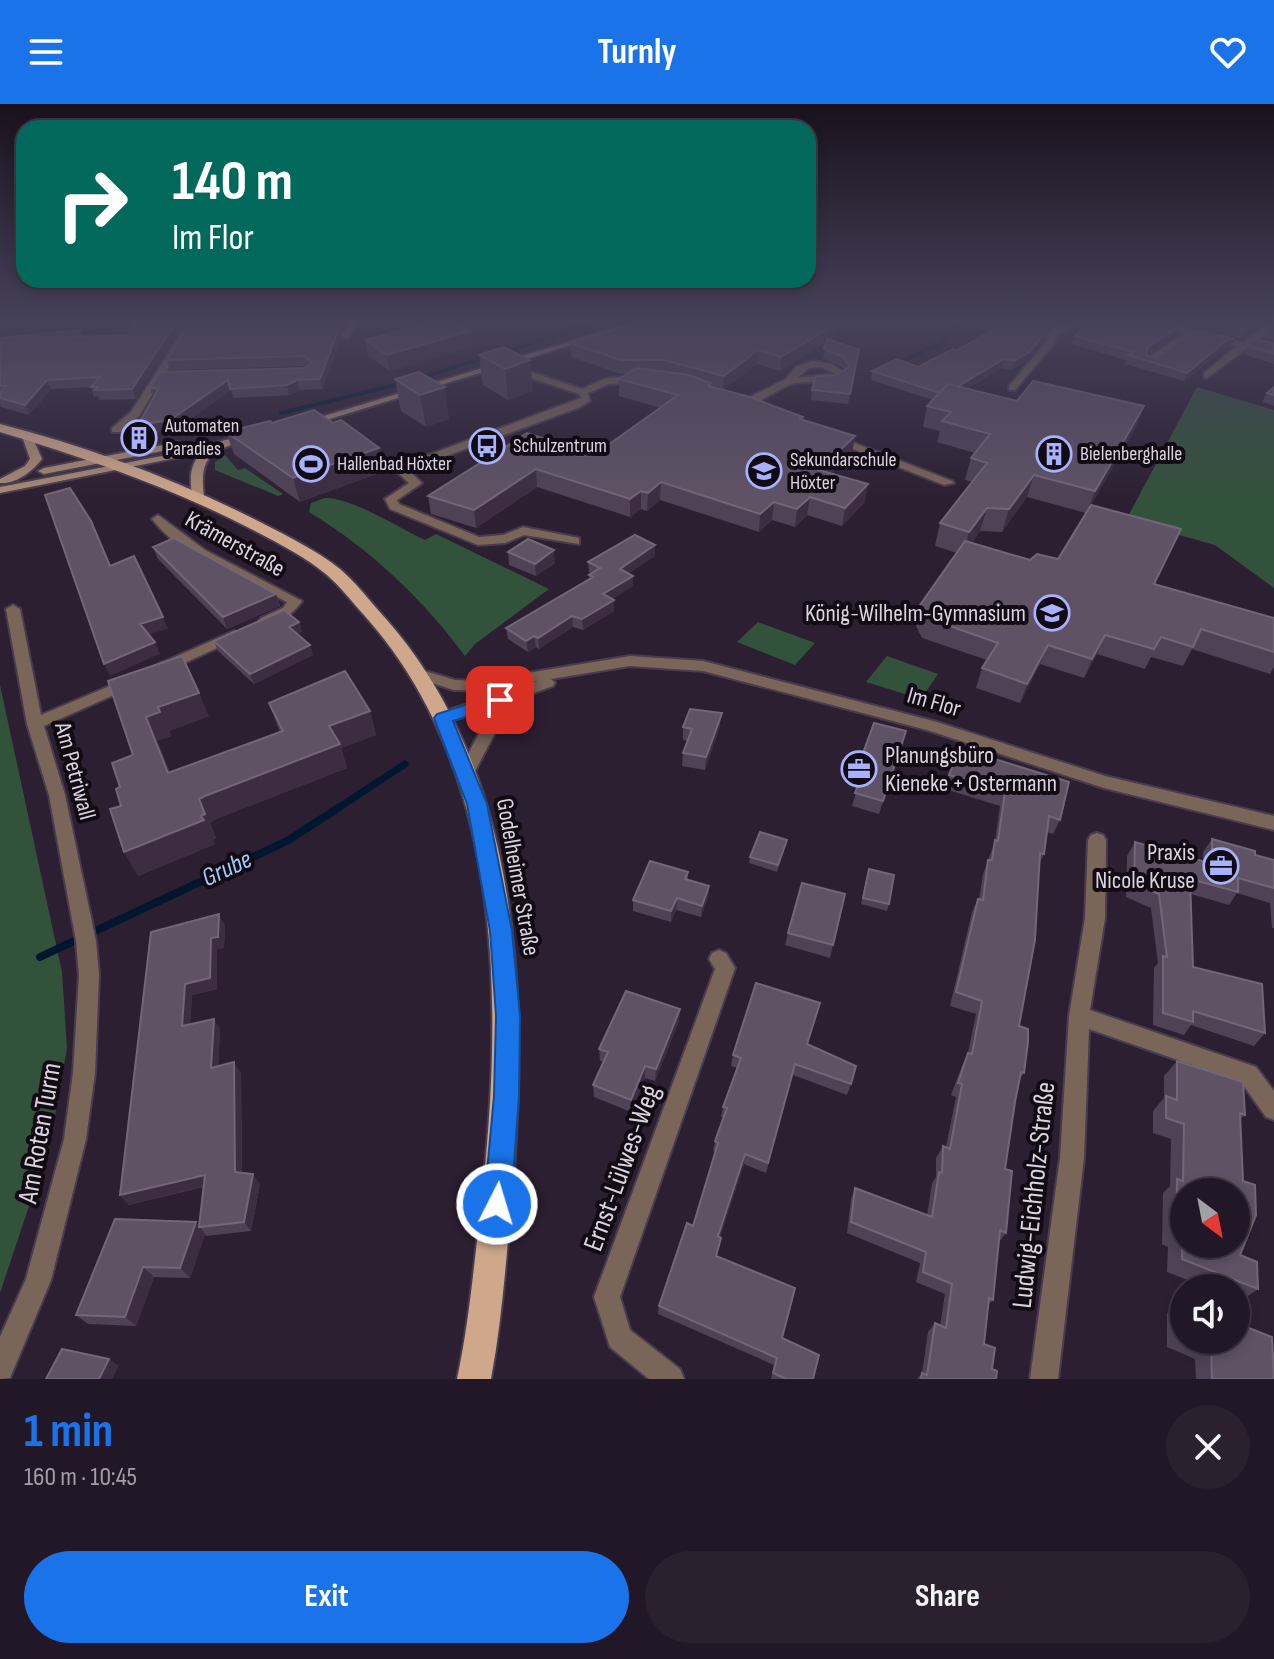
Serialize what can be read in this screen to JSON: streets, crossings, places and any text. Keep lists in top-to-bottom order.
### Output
{
  "streets": {
    "main road": ["Godelheimer Straße"],
    "street": [
      "Krämerstraße",
      "Im Flor",
      "Am Petriwall",
      "Am Roten Turm",
      "Ernst-Lülwes-Weg",
      "Ludwig-Eichholz-Straße"
    ]
  },
  "crossings": [
    ["Krämerstraße", "Am Petriwall"],
    ["Im Flor", "Godelheimer Straße"],
    ["Am Petriwall", "Am Roten Turm"]
  ],
  "water": ["Grube"],
  "places": {
    "building": ["Automaten Paradies", "Bielenberghalle"],
    "bus stop": ["Schulzentrum"],
    "sports": ["Hallenbad Höxter"],
    "school or university": ["Sekundarschule Höxter", "König-Wilhelm-Gymnasium"],
    "office": ["Planungsbüro Kieneke + Ostermann", "Praxis Nicole Kruse"]
  },
  "north": "bottom right",
  "page": {
    "header": "Turnly",
    "turn": ["140 m", "Im Flor"],
    "heading": ["1 min", "160 m · 10:45"],
    "buttons": ["Exit", "Share"]
  }
}
